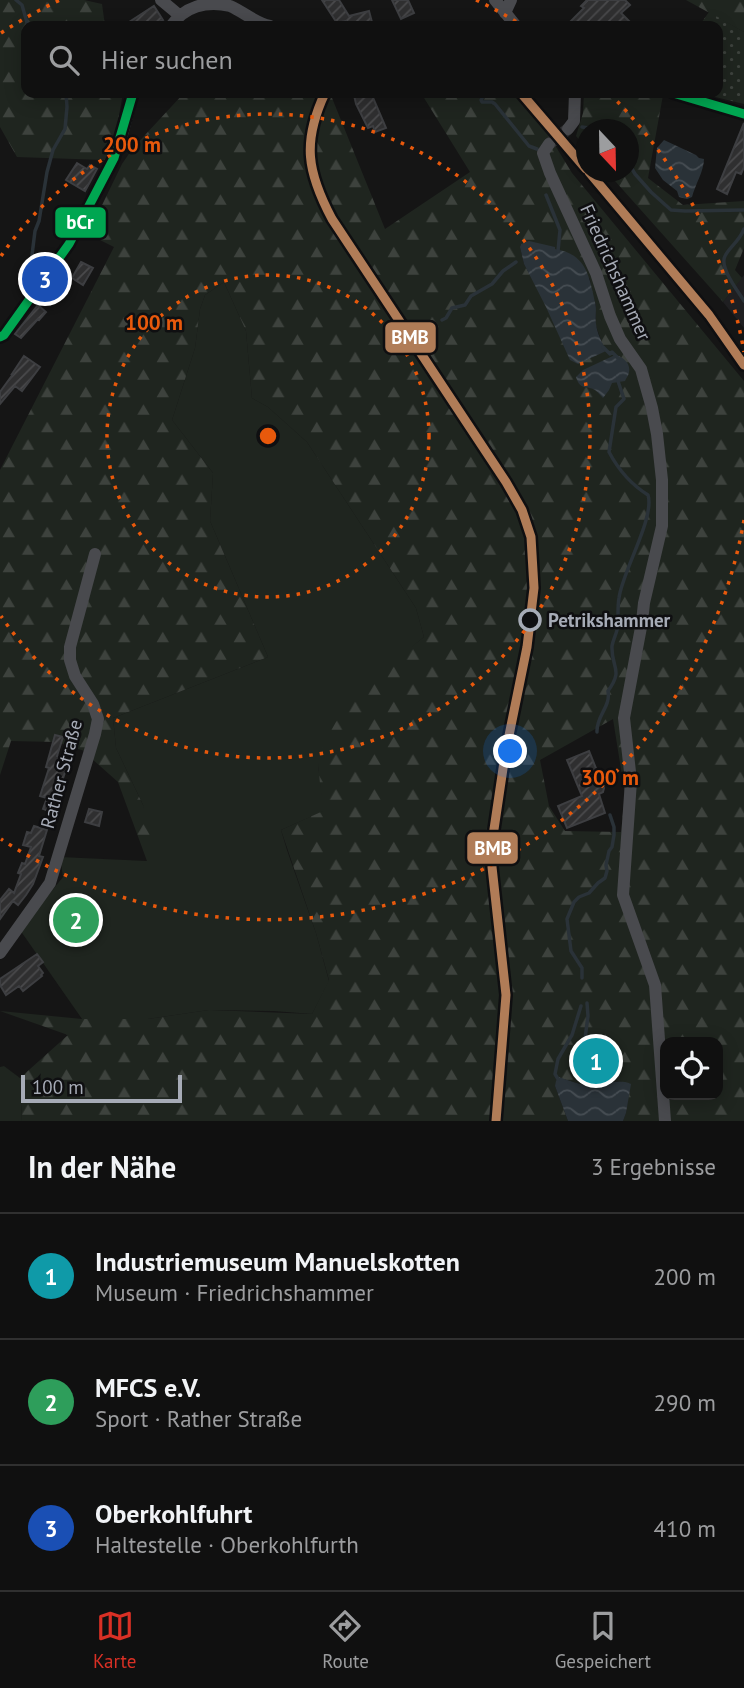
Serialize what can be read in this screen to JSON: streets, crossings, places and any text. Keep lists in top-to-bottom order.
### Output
{
  "streets": {
    "street": ["Friedrichshammer", "Rather Straße"]
  },
  "places": ["Petrikshammer"],
  "lines": ["transit line BMB", "transit line bCr"],
  "scale_bar": "100 m",
  "north": "bottom",
  "page": {
    "search": "Hier suchen",
    "pins": ["3", "2", "1"],
    "scale": "100 m",
    "heading": ["In der Nähe", "3 Ergebnisse"],
    "list": [
      {
        "mark": "1",
        "name": "Industriemuseum Manuelskotten",
        "note": "Museum · Friedrichshammer",
        "value": "200 m"
      },
      {
        "mark": "2",
        "name": "MFCS e.V.",
        "note": "Sport · Rather Straße",
        "value": "290 m"
      },
      {
        "mark": "3",
        "name": "Oberkohlfuhrt",
        "note": "Haltestelle · Oberkohlfurth",
        "value": "410 m"
      }
    ],
    "nav": ["Karte", "Route", "Gespeichert"]
  },
  "rings": ["200 m", "100 m", "300 m"]
}
